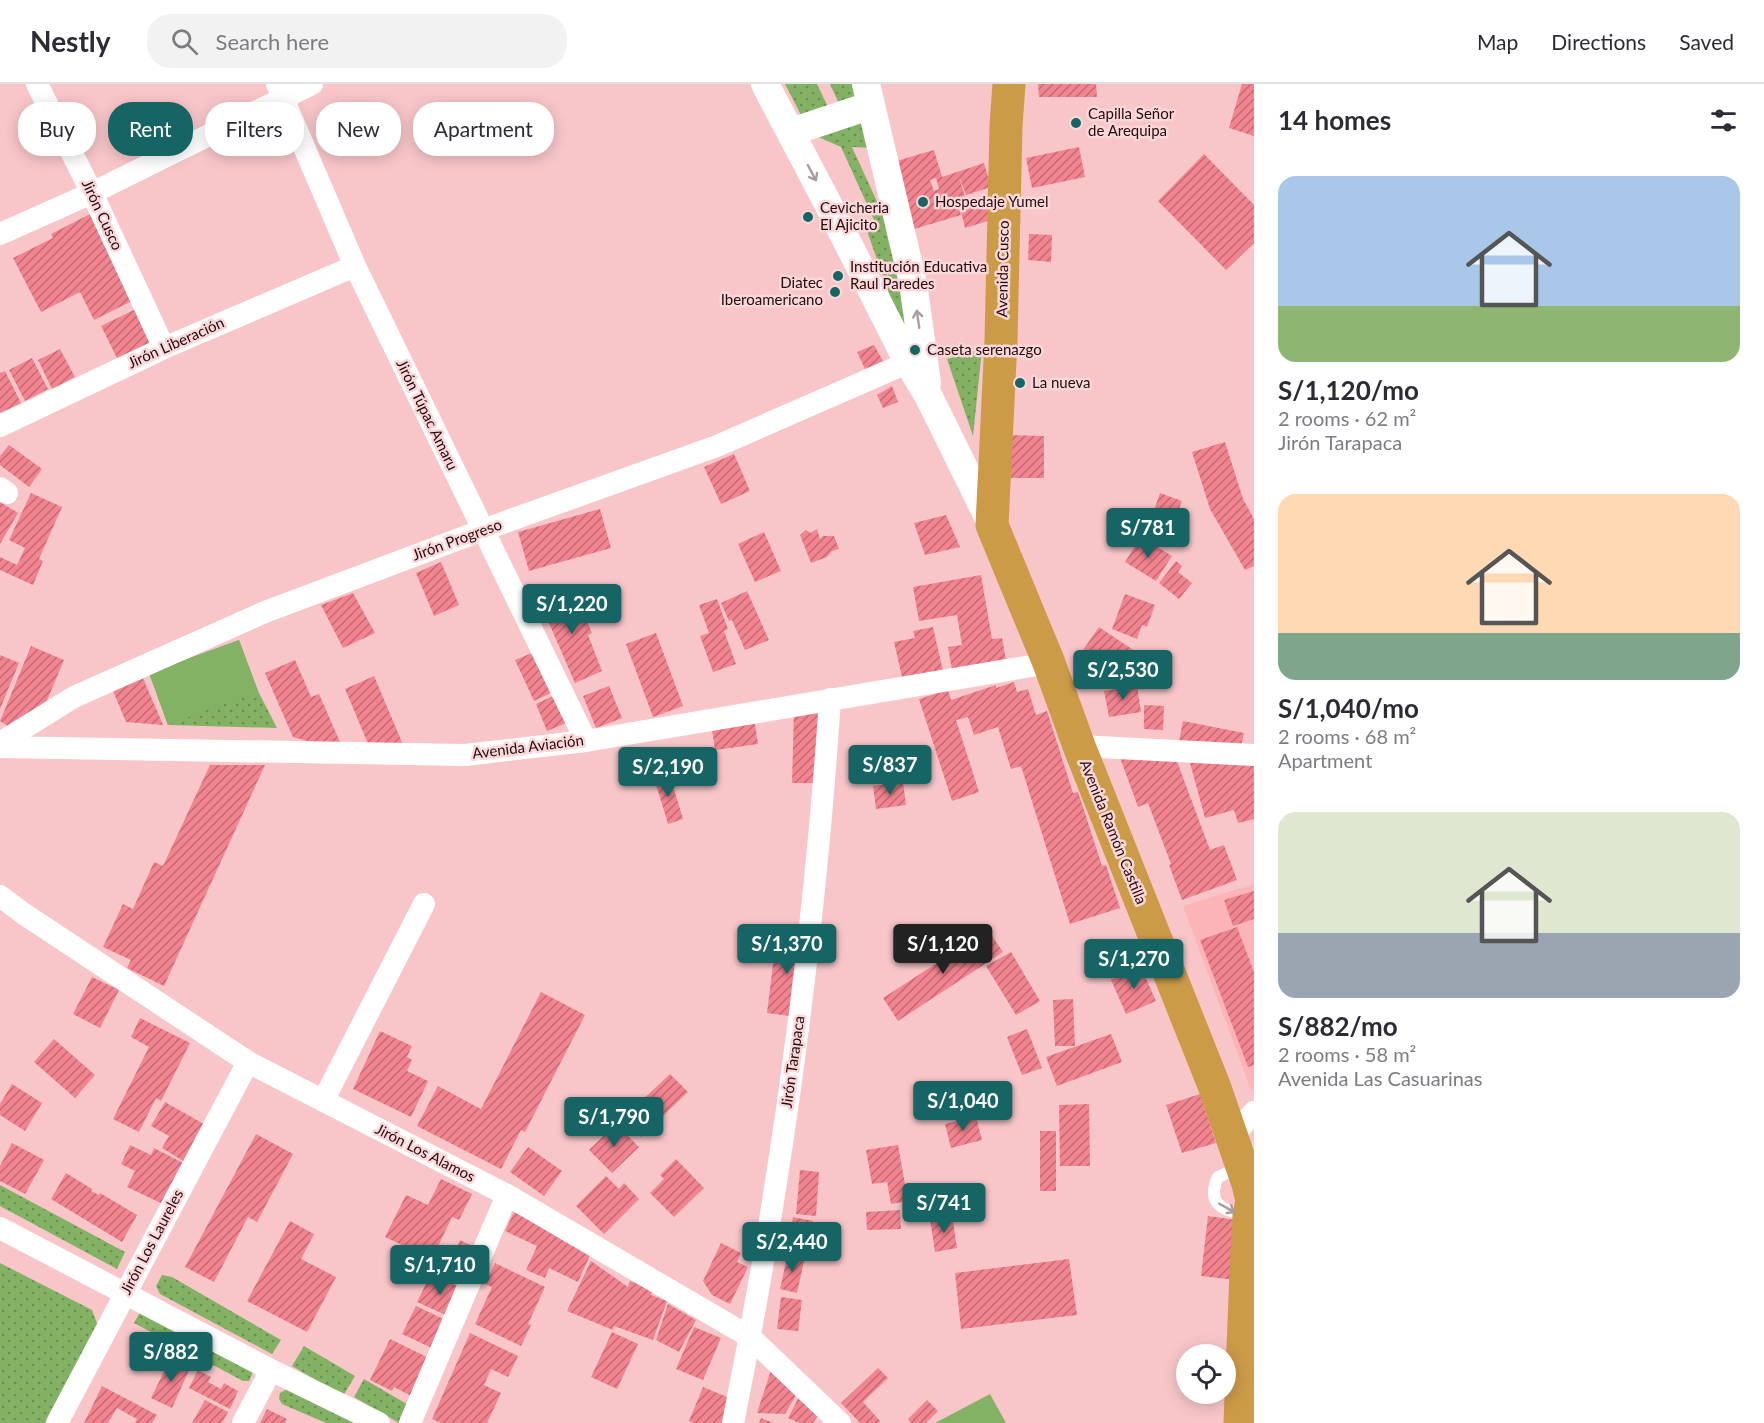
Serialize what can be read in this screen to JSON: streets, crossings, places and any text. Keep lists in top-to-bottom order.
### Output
{
  "streets": {
    "highway": ["Avenida Cusco", "Avenida Ramón Castilla"],
    "street": [
      "Jirón Cusco",
      "Jirón Liberación",
      "Jirón Túpac Amaru",
      "Jirón Progreso",
      "Avenida Aviación",
      "Jirón Tarapaca",
      "Jirón Los Alamos",
      "Jirón Los Laureles"
    ]
  },
  "crossings": [
    ["Jirón Cusco", "Jirón Liberación"],
    ["Avenida Cusco", "Avenida Ramón Castilla"],
    ["Jirón Liberación", "Jirón Túpac Amaru"],
    ["Jirón Túpac Amaru", "Jirón Progreso"],
    ["Jirón Túpac Amaru", "Avenida Aviación"],
    ["Jirón Progreso", "Avenida Aviación"],
    ["Jirón Progreso", "Avenida Ramón Castilla"],
    ["Avenida Aviación", "Avenida Ramón Castilla"],
    ["Avenida Aviación", "Jirón Tarapaca"],
    ["Jirón Tarapaca", "Jirón Los Alamos"],
    ["Jirón Los Alamos", "Jirón Los Laureles"]
  ],
  "places": [
    "Capilla Señor de Arequipa",
    "Hospedaje Yumel",
    "Cevicheria El Ajicito",
    "Institución Educativa Raul Paredes",
    "Diatec Iberoamericano",
    "Caseta serenazgo",
    "La nueva"
  ],
  "page": {
    "header": "Nestly",
    "search": "Search here",
    "nav": ["Map", "Directions", "Saved"],
    "heading": "14 homes",
    "chip": [
      "Buy",
      "Rent",
      "Filters",
      "New",
      "Apartment"
    ],
    "list": [
      {
        "name": "S/1,120/mo",
        "note": "2 rooms · 62 m² · Jirón Tarapaca"
      },
      {
        "name": "S/1,040/mo",
        "note": "2 rooms · 68 m² · Apartment"
      },
      {
        "name": "S/882/mo",
        "note": "2 rooms · 58 m² · Avenida Las Casuarinas"
      }
    ],
    "price": [
      "S/781",
      "S/1,220",
      "S/2,530",
      "S/837",
      "S/2,190",
      "S/1,370",
      "S/1,120",
      "S/1,270",
      "S/1,040",
      "S/1,790",
      "S/741",
      "S/2,440",
      "S/1,710",
      "S/882"
    ]
  }
}
